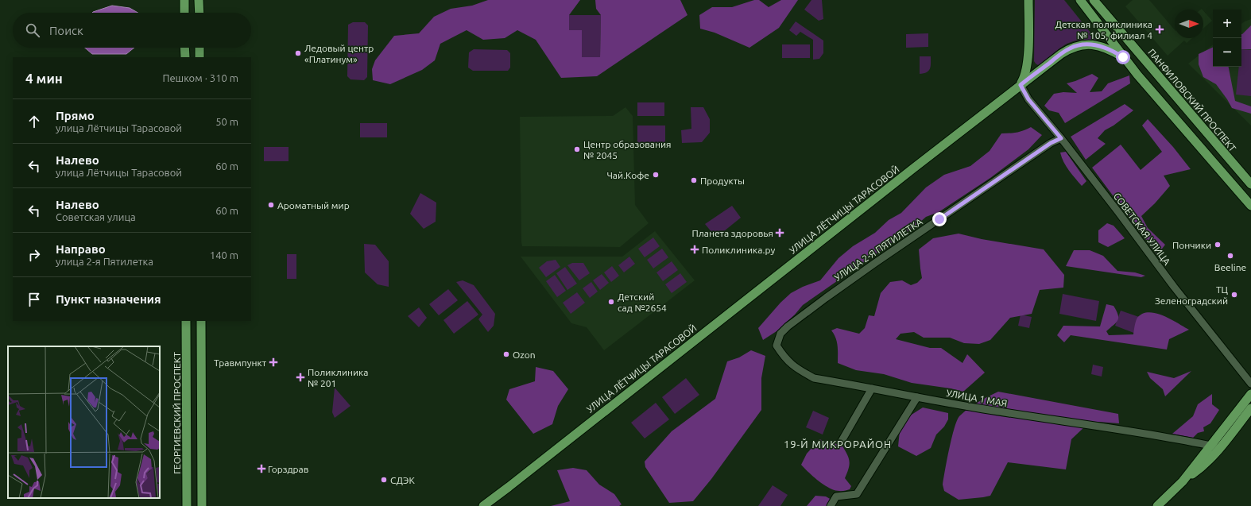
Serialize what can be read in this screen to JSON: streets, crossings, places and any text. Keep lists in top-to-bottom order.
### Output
{
  "streets": {
    "main road": ["ПАНФИЛОВСКИЙ ПРОСПЕКТ", "УЛИЦА ЛЁТЧИЦЫ ТАРАСОВОЙ", "ГЕОРГИЕВСКИЙ ПРОСПЕКТ"],
    "street": ["СОВЕТСКАЯ УЛИЦА", "УЛИЦА 2-Я ПЯТИЛЕТКА", "УЛИЦА 1 МАЯ"]
  },
  "crossings": [
    ["УЛИЦА ЛЁТЧИЦЫ ТАРАСОВОЙ", "СОВЕТСКАЯ УЛИЦА"],
    ["СОВЕТСКАЯ УЛИЦА", "УЛИЦА 2-Я ПЯТИЛЕТКА"],
    ["УЛИЦА 2-Я ПЯТИЛЕТКА", "УЛИЦА 1 МАЯ"]
  ],
  "districts": ["19-Й МИКРОРАЙОН"],
  "places": {
    "health": [
      "Детская поликлиника № 105, филиал 4",
      "Планета здоровья",
      "Поликлиника.ру",
      "Травмпункт",
      "Поликлиника № 201",
      "Горздрав"
    ],
    "other": [
      "Ледовый центр «Платинум»",
      "Центр образования № 2045",
      "Чай.Кофе",
      "Продукты",
      "Ароматный мир",
      "Пончики",
      "Beeline",
      "ТЦ Зеленоградский",
      "Детский сад №2654",
      "Ozon",
      "СДЭК"
    ]
  },
  "north": "right",
  "page": {
    "map_buttons": ["+", "−"],
    "search": "Поиск",
    "heading": ["4 мин", "Пешком · 310 m"],
    "list": [
      ["Прямо", "улица Лётчицы Тарасовой", "50 m"],
      ["Налево", "улица Лётчицы Тарасовой", "60 m"],
      ["Налево", "Советская улица", "60 m"],
      ["Направо", "улица 2-я Пятилетка", "140 m"],
      "Пункт назначения"
    ]
  }
}
